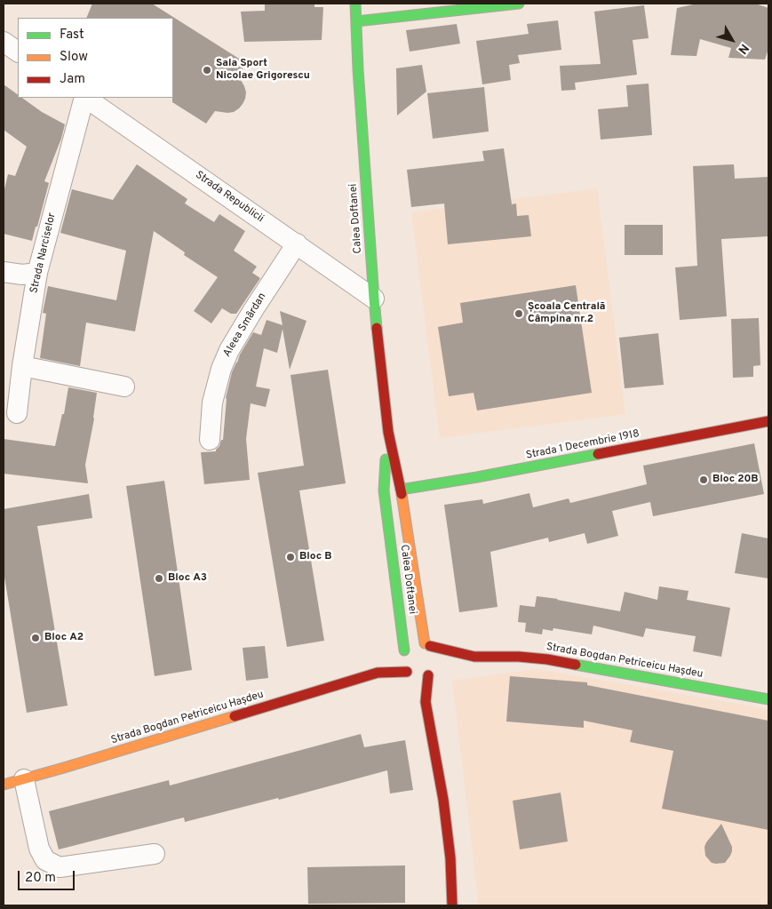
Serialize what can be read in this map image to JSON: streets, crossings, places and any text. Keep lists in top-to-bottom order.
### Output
{
  "streets": {
    "street": [
      "Strada Republicii",
      "Calea Doftanei",
      "Strada Narciselor",
      "Aleea Smârdan",
      "Strada 1 Decembrie 1918",
      "Strada Bogdan Petriceicu Hașdeu"
    ]
  },
  "crossings": [
    ["Strada Republicii", "Calea Doftanei"],
    ["Strada Republicii", "Aleea Smârdan"],
    ["Calea Doftanei", "Strada 1 Decembrie 1918"],
    ["Calea Doftanei", "Strada Bogdan Petriceicu Hașdeu"]
  ],
  "places": [
    "Sala Sport Nicolae Grigorescu",
    "Școala Centrală Câmpina nr.2",
    "Bloc 20B",
    "Bloc B",
    "Bloc A3",
    "Bloc A2"
  ],
  "legend": ["Fast", "Slow", "Jam"],
  "scale_bar": "20 m",
  "north": "bottom right"
}
